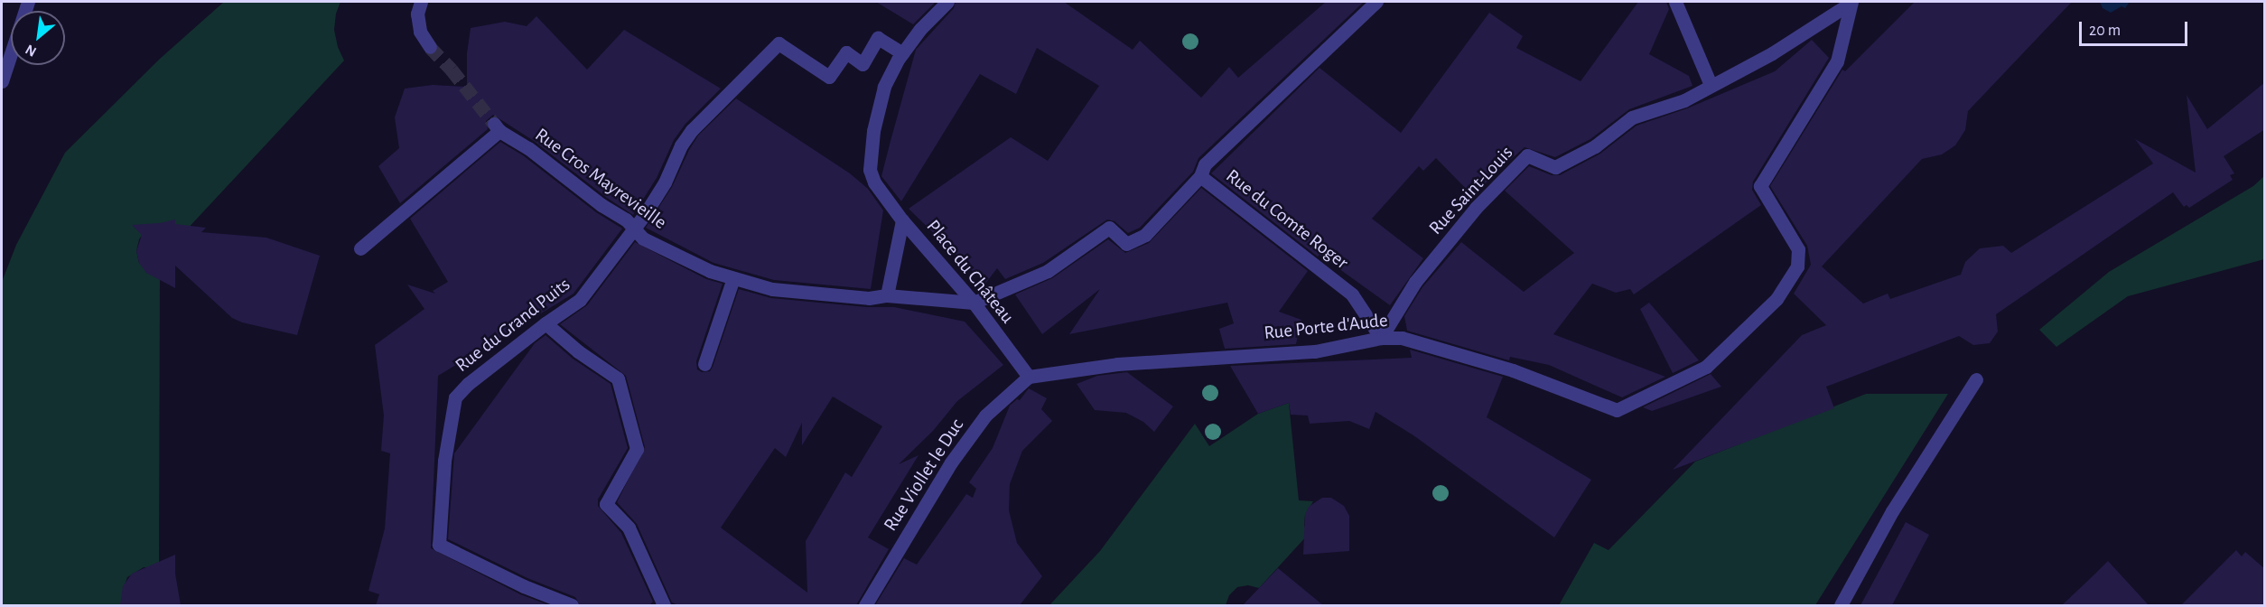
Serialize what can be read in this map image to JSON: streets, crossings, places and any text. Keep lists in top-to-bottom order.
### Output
{
  "streets": {
    "street": [
      "Rue Cros Mayrevieille",
      "Rue Saint-Louis",
      "Rue du Comte Roger",
      "Place du Château",
      "Rue du Grand Puits",
      "Rue Porte d'Aude",
      "Rue Viollet le Duc"
    ]
  },
  "crossings": [
    ["Rue Cros Mayrevieille", "Rue du Comte Roger"],
    ["Rue Cros Mayrevieille", "Place du Château"],
    ["Rue Cros Mayrevieille", "Rue du Grand Puits"],
    ["Rue Saint-Louis", "Rue du Comte Roger"],
    ["Rue Saint-Louis", "Rue Porte d'Aude"],
    ["Rue du Comte Roger", "Place du Château"],
    ["Rue du Comte Roger", "Rue Porte d'Aude"],
    ["Place du Château", "Rue du Grand Puits"],
    ["Place du Château", "Rue Porte d'Aude"],
    ["Place du Château", "Rue Viollet le Duc"],
    ["Rue Porte d'Aude", "Rue Viollet le Duc"]
  ],
  "scale_bar": "20 m",
  "north": "bottom left"
}
